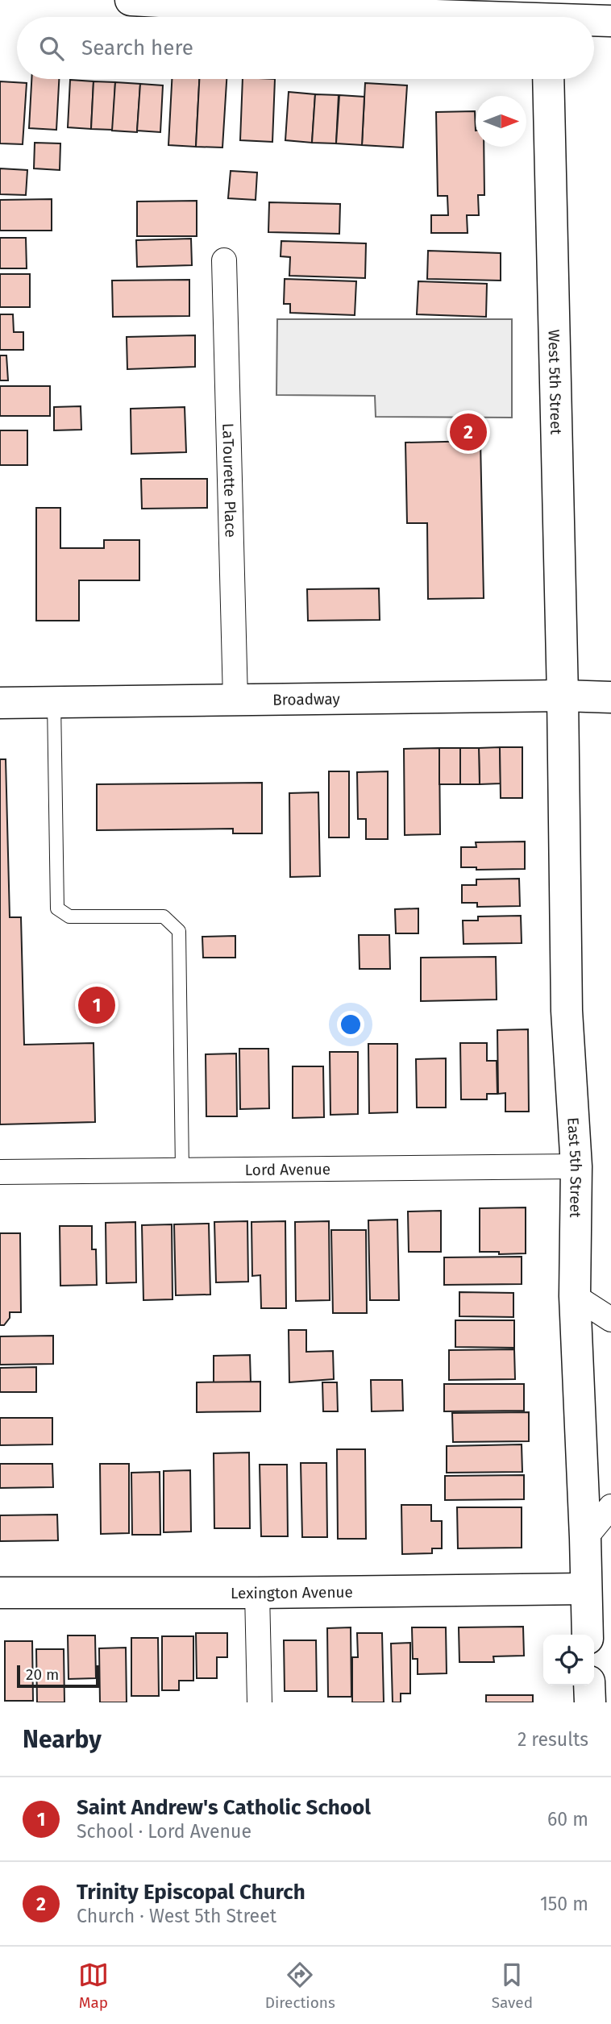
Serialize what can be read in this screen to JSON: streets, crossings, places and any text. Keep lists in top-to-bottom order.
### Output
{
  "streets": {
    "street": [
      "West 5th Street",
      "LaTourette Place",
      "Broadway",
      "East 5th Street",
      "Lord Avenue",
      "Lexington Avenue"
    ]
  },
  "crossings": [
    ["West 5th Street", "Broadway"],
    ["West 5th Street", "East 5th Street"],
    ["LaTourette Place", "Broadway"],
    ["Broadway", "East 5th Street"],
    ["East 5th Street", "Lord Avenue"],
    ["East 5th Street", "Lexington Avenue"]
  ],
  "scale_bar": "20 m",
  "north": "right",
  "page": {
    "search": "Search here",
    "pins": ["2", "1"],
    "scale": "20 m",
    "heading": ["Nearby", "2 results"],
    "list": [
      {
        "mark": "1",
        "name": "Saint Andrew's Catholic School",
        "note": "School · Lord Avenue",
        "value": "60 m"
      },
      {
        "mark": "2",
        "name": "Trinity Episcopal Church",
        "note": "Church · West 5th Street",
        "value": "150 m"
      }
    ],
    "nav": ["Map", "Directions", "Saved"]
  }
}
